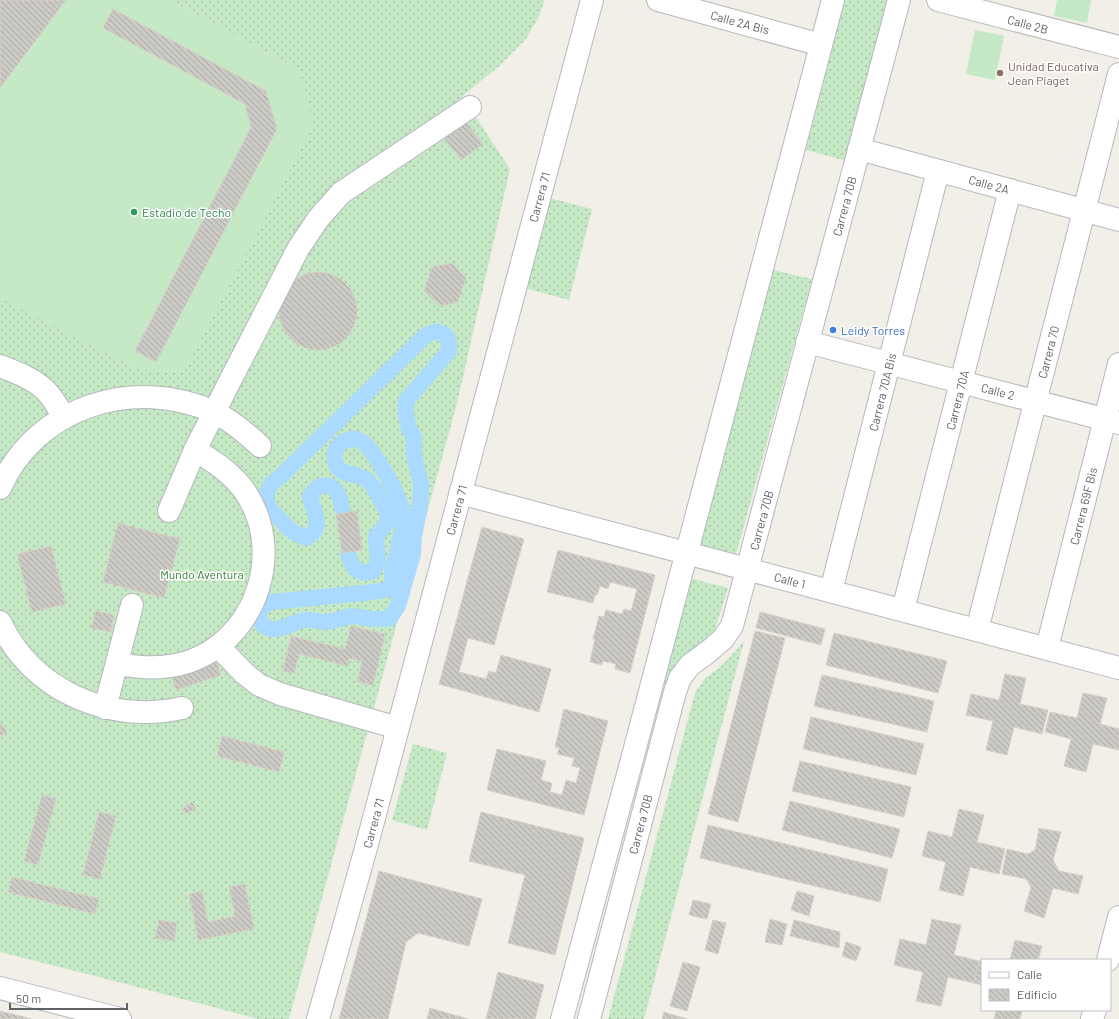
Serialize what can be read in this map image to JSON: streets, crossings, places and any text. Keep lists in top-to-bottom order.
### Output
{
  "streets": {
    "street": [
      "Calle 2A Bis",
      "Calle 2B",
      "Calle 2A",
      "Carrera 71",
      "Carrera 70B",
      "Carrera 70",
      "Calle 2",
      "Carrera 70A Bis",
      "Carrera 70A",
      "Carrera 69F Bis",
      "Calle 1"
    ]
  },
  "crossings": [
    ["Calle 2A Bis", "Carrera 70B"],
    ["Calle 2A", "Carrera 70B"],
    ["Calle 2A", "Carrera 70"],
    ["Calle 2A", "Carrera 70A Bis"],
    ["Calle 2A", "Carrera 70A"],
    ["Carrera 71", "Calle 1"],
    ["Carrera 70B", "Calle 2"],
    ["Carrera 70B", "Calle 1"],
    ["Carrera 70", "Calle 2"],
    ["Carrera 70", "Calle 1"],
    ["Calle 2", "Carrera 70A Bis"],
    ["Calle 2", "Carrera 70A"],
    ["Calle 2", "Carrera 69F Bis"],
    ["Carrera 70A Bis", "Calle 1"],
    ["Carrera 70A", "Calle 1"],
    ["Carrera 69F Bis", "Calle 1"]
  ],
  "parks": ["Mundo Aventura"],
  "places": ["Unidad Educativa Jean Piaget", "Estadio de Techo", "Leidy Torres"],
  "legend": ["Calle", "Edificio"],
  "scale_bar": "50 m"
}
